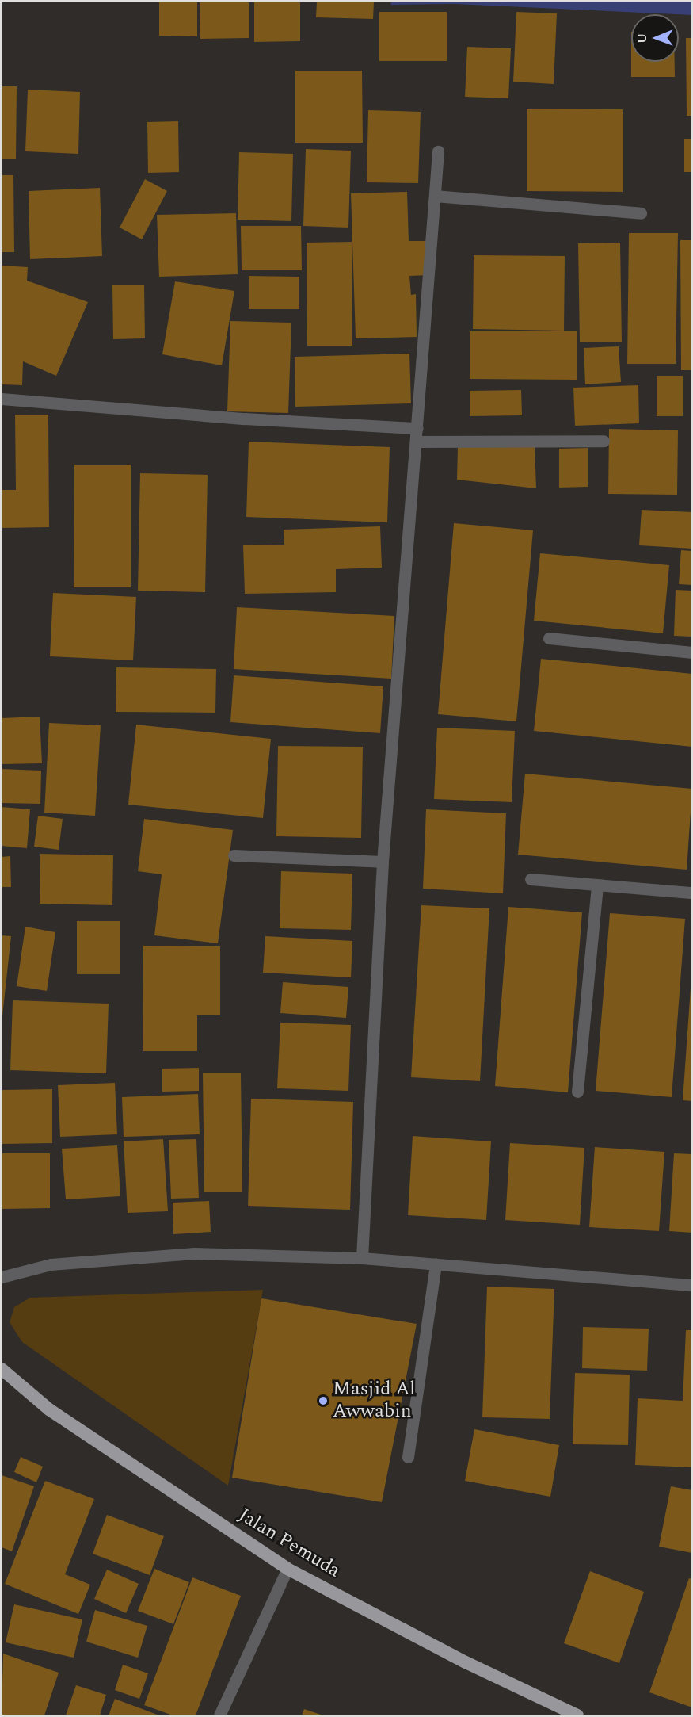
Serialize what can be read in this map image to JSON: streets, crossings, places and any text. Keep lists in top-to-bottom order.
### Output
{
  "streets": {
    "highway": ["Jalan Pemuda"]
  },
  "places": ["Masjid Al Awwabin"],
  "north": "left"
}
